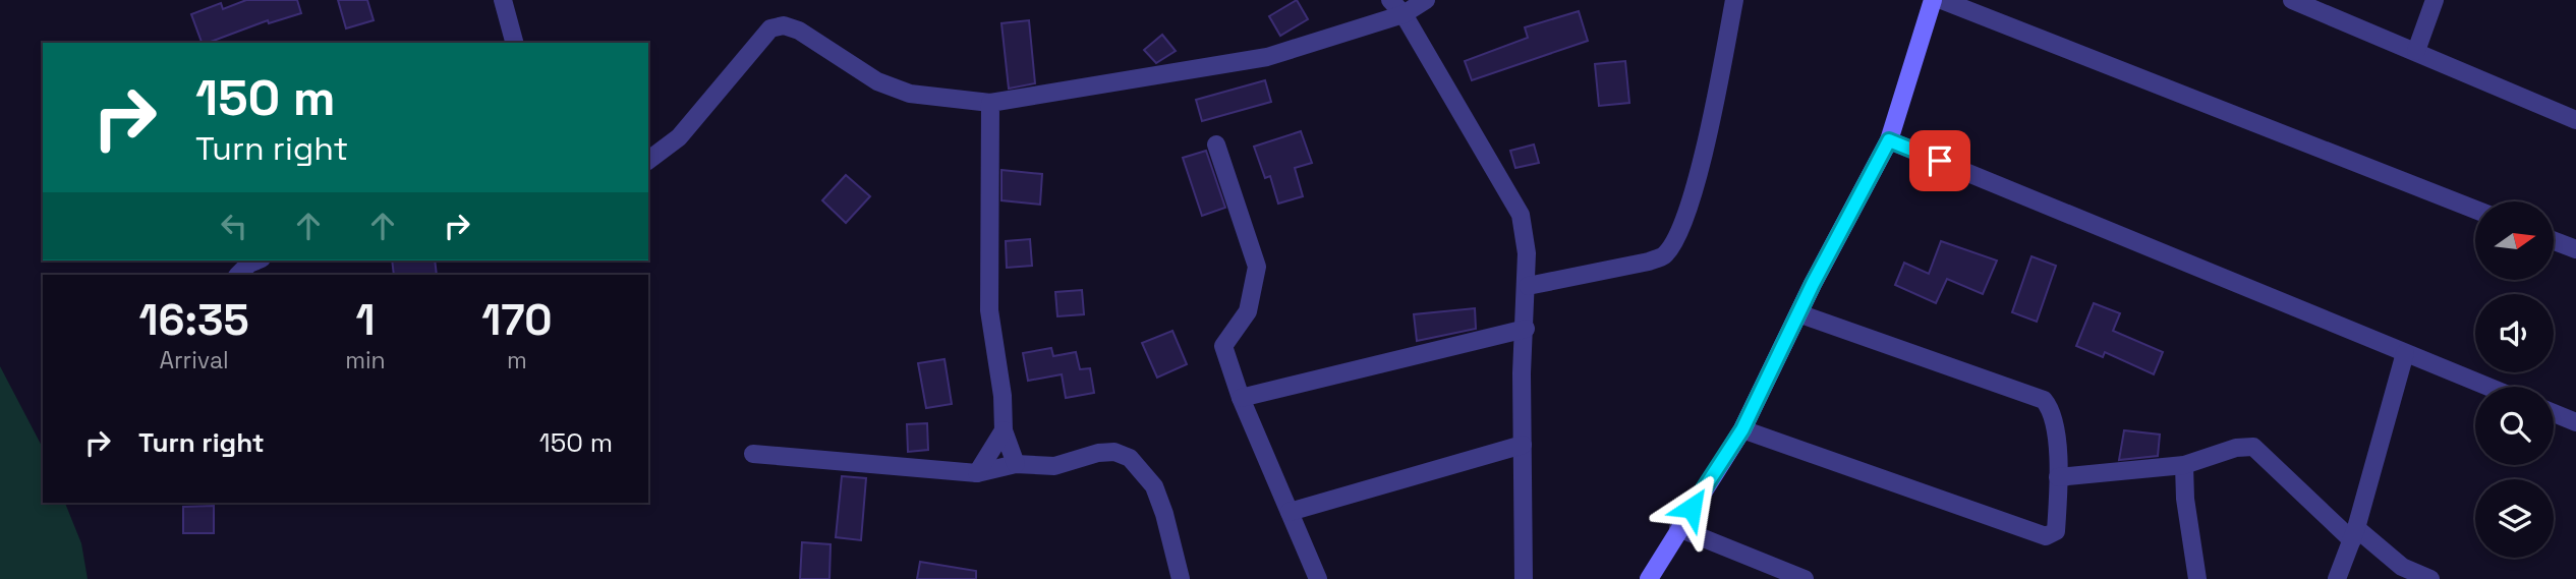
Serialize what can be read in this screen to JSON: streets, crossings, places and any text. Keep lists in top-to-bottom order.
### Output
{
  "north": "right",
  "page": {
    "turn": ["150 m", "Turn right"],
    "eta": [
      "16:35",
      "Arrival",
      "1",
      "min",
      "170",
      "m"
    ],
    "list": [
      {
        "name": "Turn right",
        "value": "150 m"
      }
    ]
  }
}
